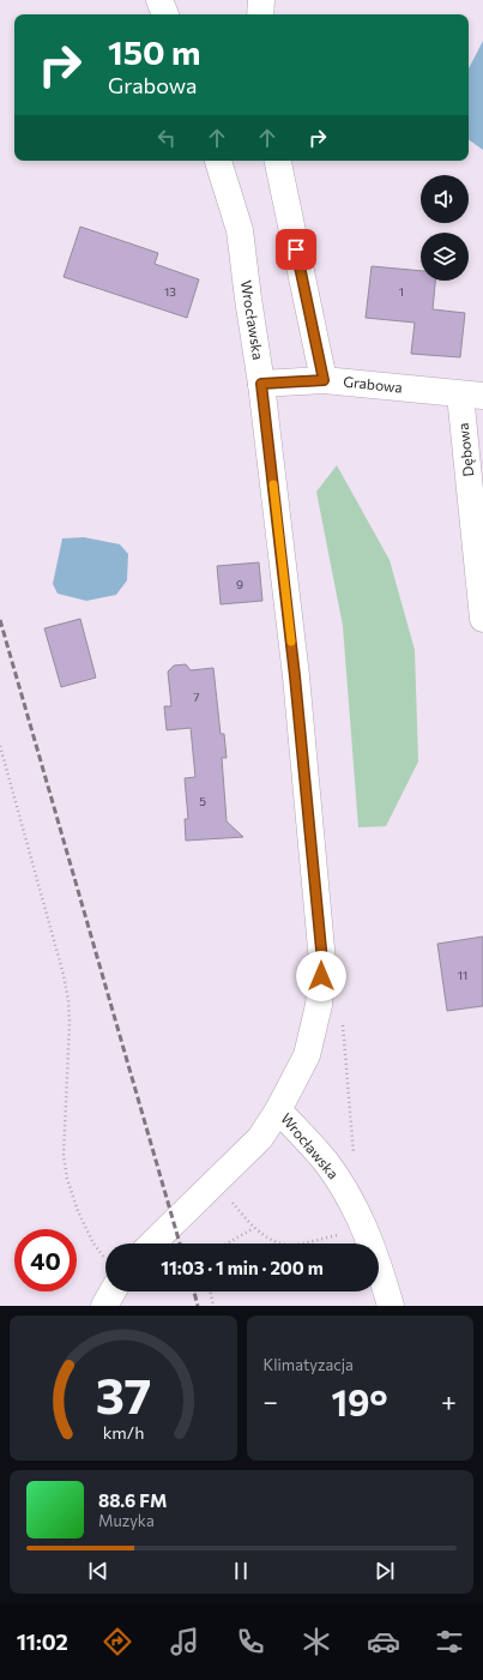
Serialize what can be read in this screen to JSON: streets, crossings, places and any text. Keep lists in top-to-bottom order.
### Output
{
  "streets": {
    "street": ["Wrocławska", "Grabowa", "Dębowa"]
  },
  "crossings": [
    ["Wrocławska", "Grabowa"],
    ["Grabowa", "Dębowa"]
  ],
  "house_numbers": [
    "13",
    "1",
    "9",
    "7",
    "5",
    "11"
  ],
  "page": {
    "turn": ["150 m", "Grabowa"],
    "limit": "40",
    "trip": "11:03 · 1 min · 200 m",
    "tile": "Klimatyzacja",
    "heat": ["−", "19°", "+"],
    "song": ["88.6 FM", "Muzyka"],
    "tabs": "11:02",
    "gauge": ["37", "km/h"]
  }
}
